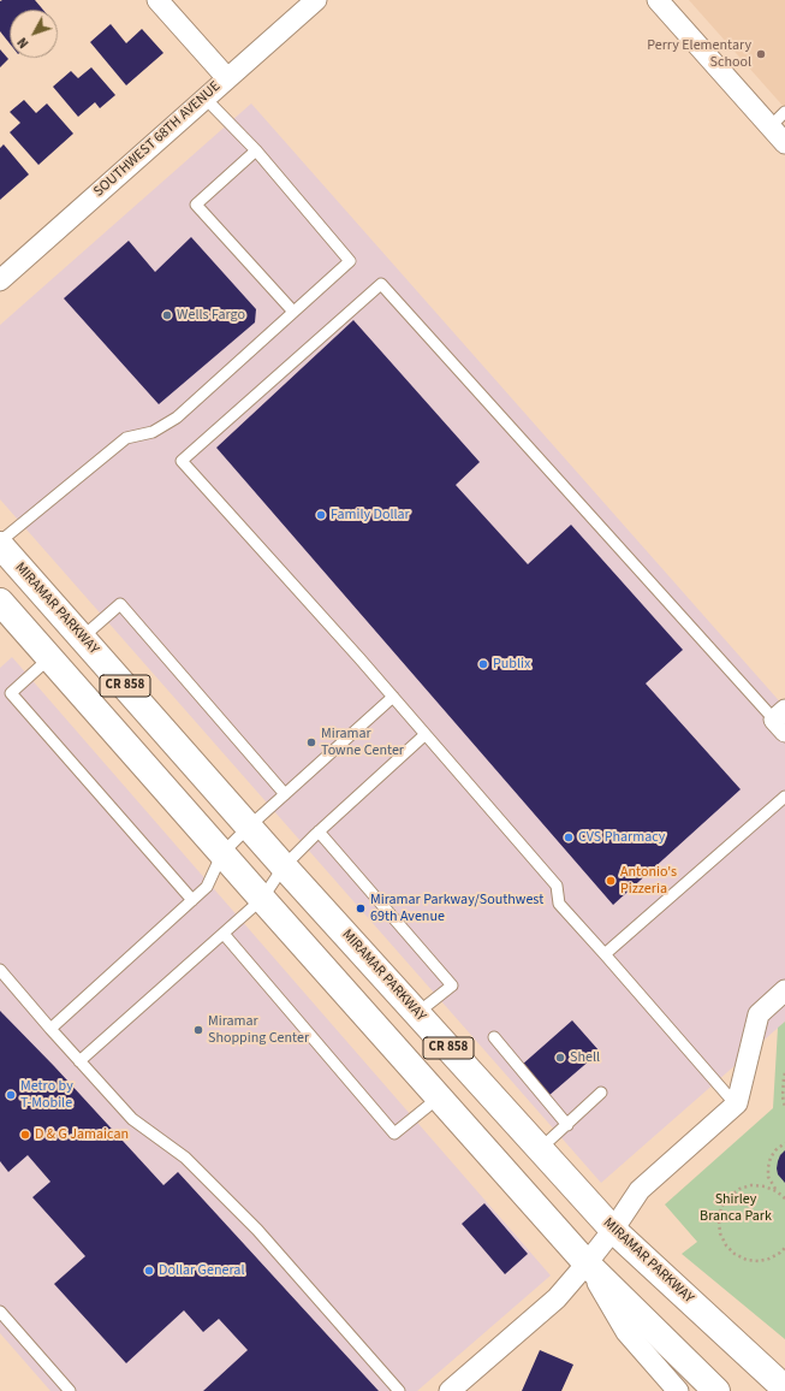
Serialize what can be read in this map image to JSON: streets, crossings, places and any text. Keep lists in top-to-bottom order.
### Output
{
  "streets": {
    "main road": ["MIRAMAR PARKWAY", "CR 858"],
    "street": ["SOUTHWEST 68TH AVENUE"]
  },
  "parks": ["Shirley Branca Park"],
  "places": [
    "Perry Elementary School",
    "Wells Fargo",
    "Family Dollar",
    "Publix",
    "Miramar Towne Center",
    "CVS Pharmacy",
    "Antonio's Pizzeria",
    "Miramar Parkway/Southwest 69th Avenue",
    "Miramar Shopping Center",
    "Shell",
    "Metro by T-Mobile",
    "D & G Jamaican",
    "Dollar General"
  ],
  "north": "bottom left"
}
